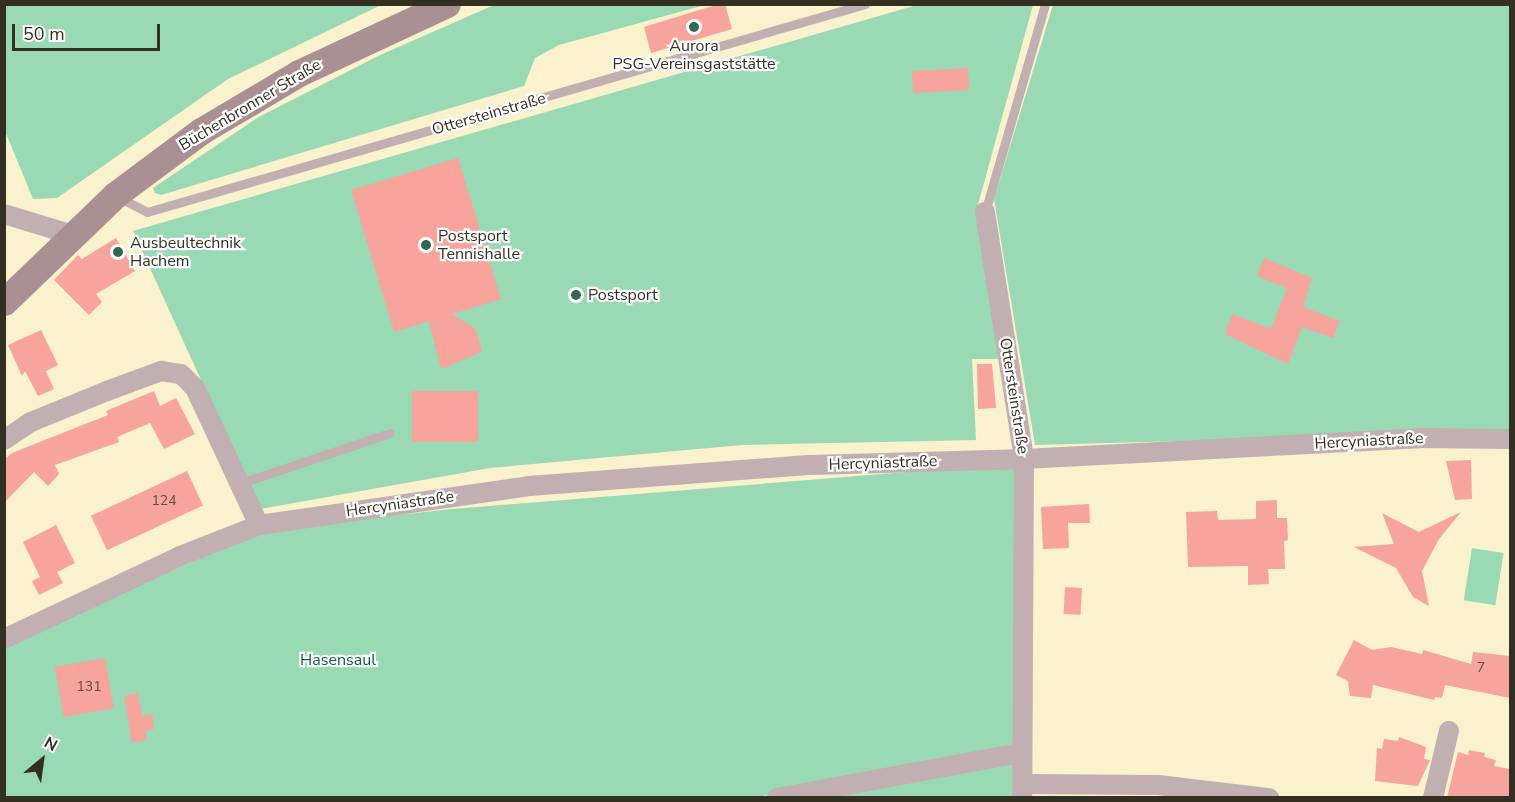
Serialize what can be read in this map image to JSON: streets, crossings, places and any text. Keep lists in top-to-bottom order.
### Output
{
  "streets": {
    "main road": ["Büchenbronner Straße"],
    "street": ["Ottersteinstraße", "Hercyniastraße"]
  },
  "crossings": [
    ["Büchenbronner Straße", "Ottersteinstraße"],
    ["Ottersteinstraße", "Hercyniastraße"]
  ],
  "parks": ["Hasensaul"],
  "places": [
    "Aurora PSG-Vereinsgaststätte",
    "Postsport Tennishalle",
    "Ausbeultechnik Hachem",
    "Postsport"
  ],
  "house_numbers": ["124", "7", "131"],
  "scale_bar": "50 m",
  "north": "top right"
}
